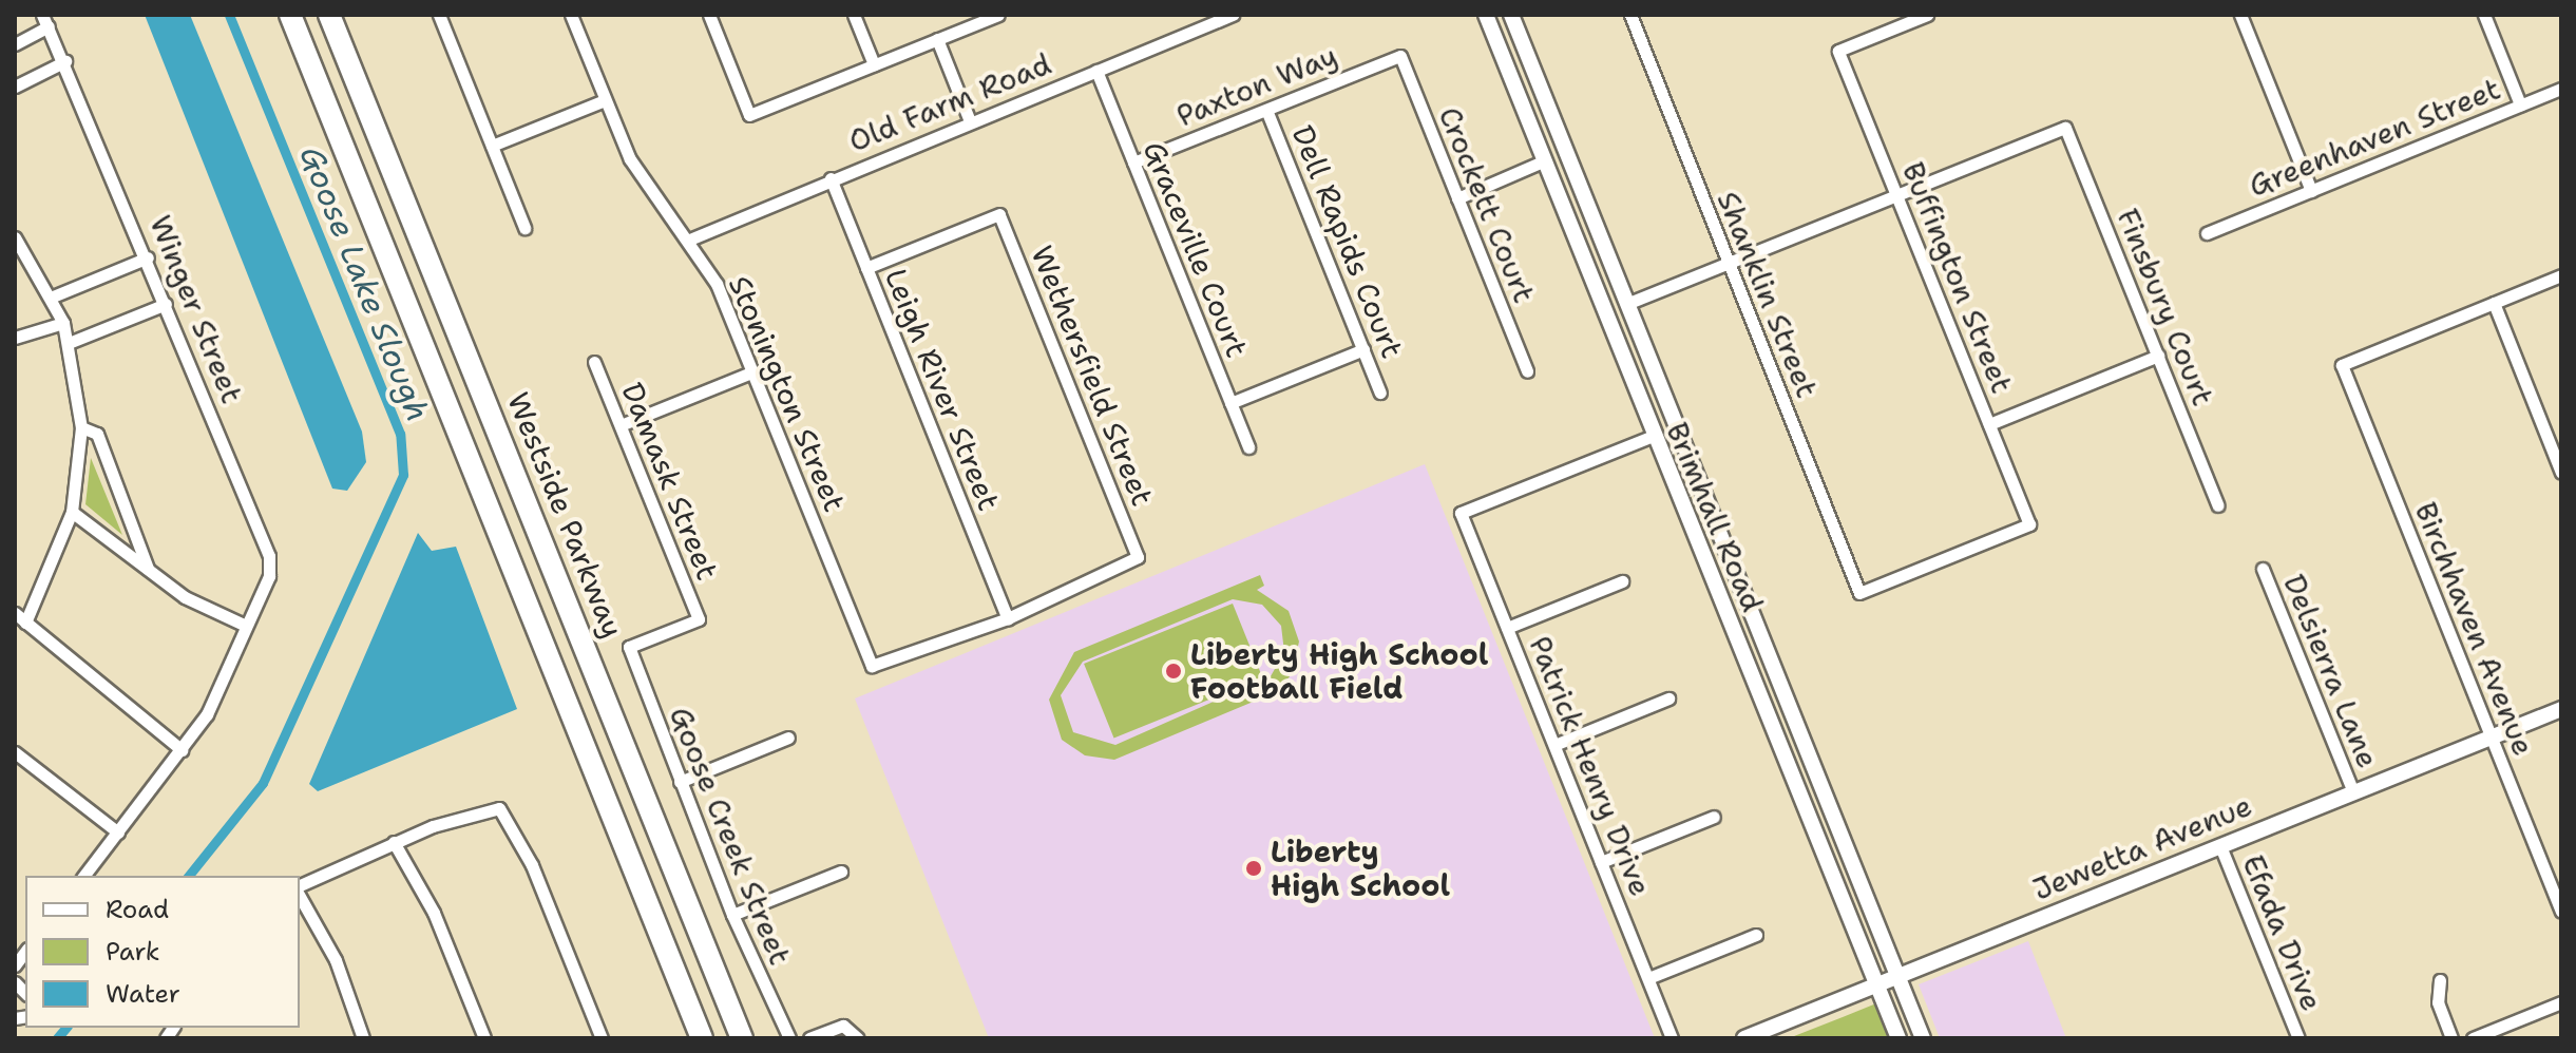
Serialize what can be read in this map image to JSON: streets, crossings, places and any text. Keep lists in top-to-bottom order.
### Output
{
  "streets": {
    "highway": ["Westside Parkway"],
    "street": [
      "Paxton Way",
      "Old Farm Road",
      "Greenhaven Street",
      "Crockett Court",
      "Dell Rapids Court",
      "Graceville Court",
      "Buffington Street",
      "Shanklin Street",
      "Finsbury Court",
      "Winger Street",
      "Wethersfield Street",
      "Leigh River Street",
      "Stonington Street",
      "Damask Street",
      "Brimhall Road",
      "Birchhaven Avenue",
      "Delsierra Lane",
      "Patrick Henry Drive",
      "Goose Creek Street",
      "Jewetta Avenue",
      "Efada Drive"
    ]
  },
  "crossings": [
    ["Paxton Way", "Crockett Court"],
    ["Paxton Way", "Dell Rapids Court"],
    ["Paxton Way", "Graceville Court"],
    ["Old Farm Road", "Graceville Court"],
    ["Old Farm Road", "Leigh River Street"],
    ["Old Farm Road", "Stonington Street"],
    ["Buffington Street", "Shanklin Street"],
    ["Buffington Street", "Finsbury Court"],
    ["Wethersfield Street", "Leigh River Street"],
    ["Wethersfield Street", "Stonington Street"],
    ["Leigh River Street", "Stonington Street"],
    ["Damask Street", "Goose Creek Street"],
    ["Brimhall Road", "Patrick Henry Drive"],
    ["Brimhall Road", "Jewetta Avenue"],
    ["Birchhaven Avenue", "Jewetta Avenue"],
    ["Delsierra Lane", "Jewetta Avenue"],
    ["Jewetta Avenue", "Efada Drive"]
  ],
  "water": ["Goose Lake Slough"],
  "places": ["Liberty High School Football Field", "Liberty High School"],
  "legend": ["Road", "Park", "Water"]
}
